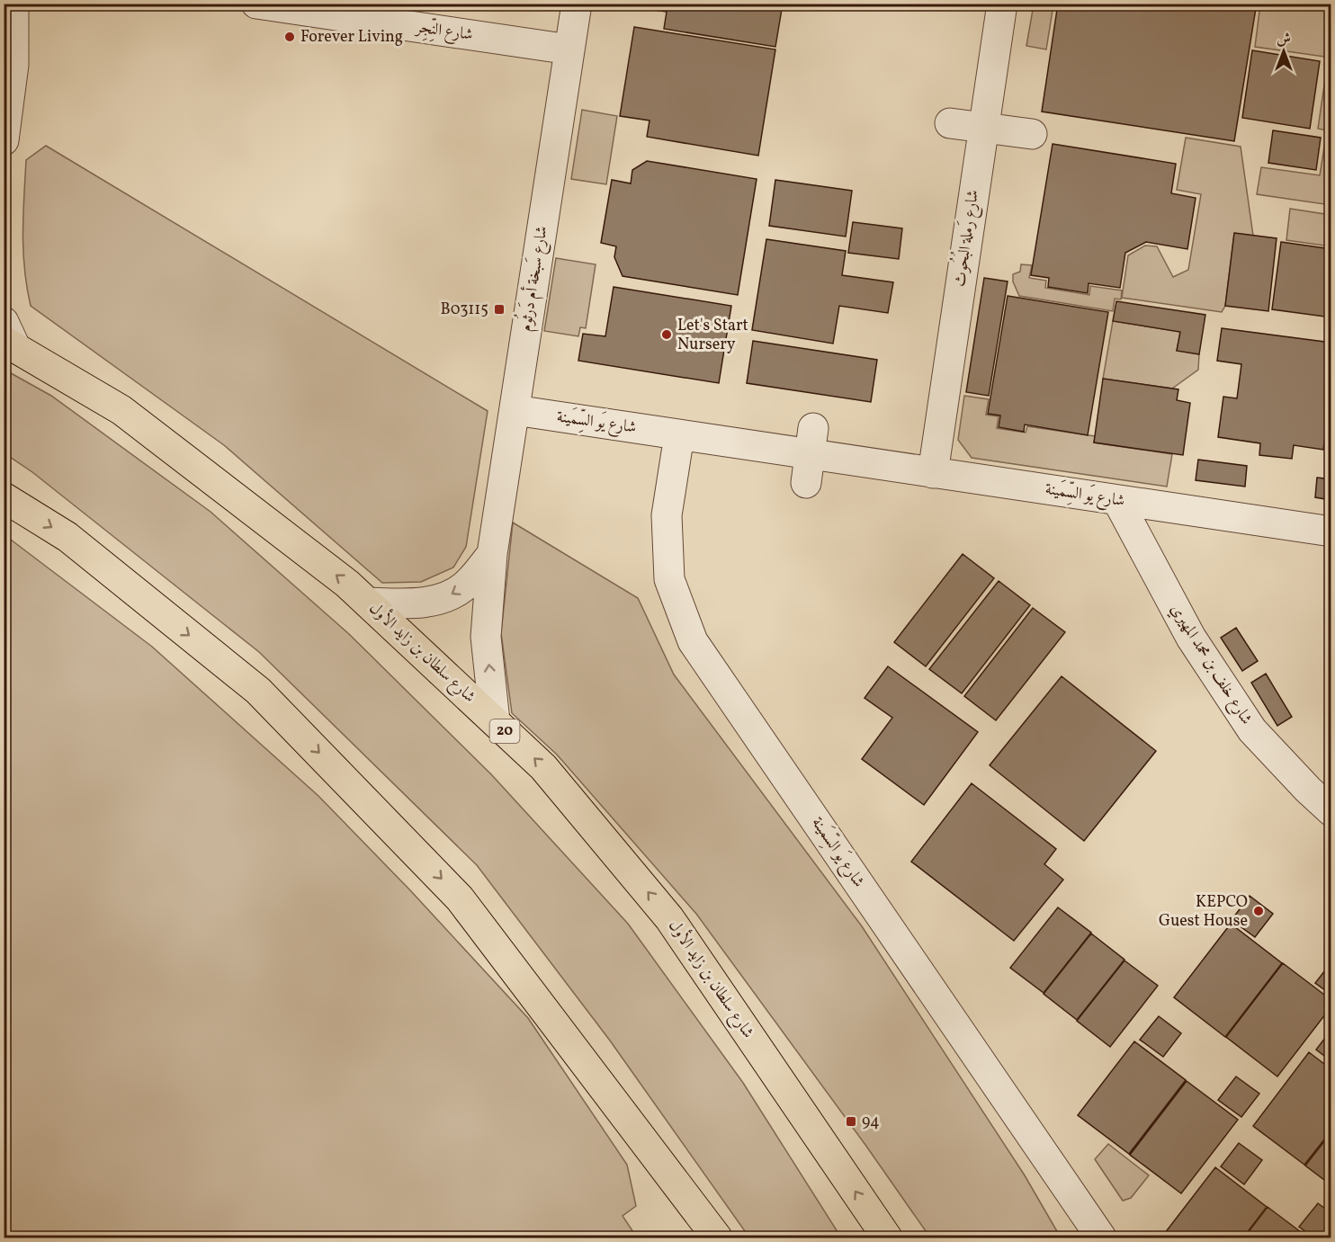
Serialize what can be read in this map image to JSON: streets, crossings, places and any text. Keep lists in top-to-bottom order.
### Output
{
  "streets": {
    "main road": ["شارع سلطان بن زايد الأول", "20"],
    "street": [
      "شارع النِّجِر",
      "شارع رَملة البُحُوث",
      "شارع سَبخة أم دَرثُوم",
      "شارع يَو السِّمَينة",
      "شارع خلف بن محمد المهيري"
    ]
  },
  "crossings": [
    ["شارع النِّجِر", "شارع سَبخة أم دَرثُوم"],
    ["شارع رَملة البُحُوث", "شارع يَو السِّمَينة"],
    ["شارع سَبخة أم دَرثُوم", "شارع يَو السِّمَينة"],
    ["شارع سَبخة أم دَرثُوم", "شارع سلطان بن زايد الأول"],
    ["شارع يَو السِّمَينة", "شارع خلف بن محمد المهيري"]
  ],
  "places": {
    "other": ["Forever Living", "Let's Start Nursery", "KEPCO Guest House"],
    "transit": ["B03115", "94"]
  },
  "north": "top"
}
